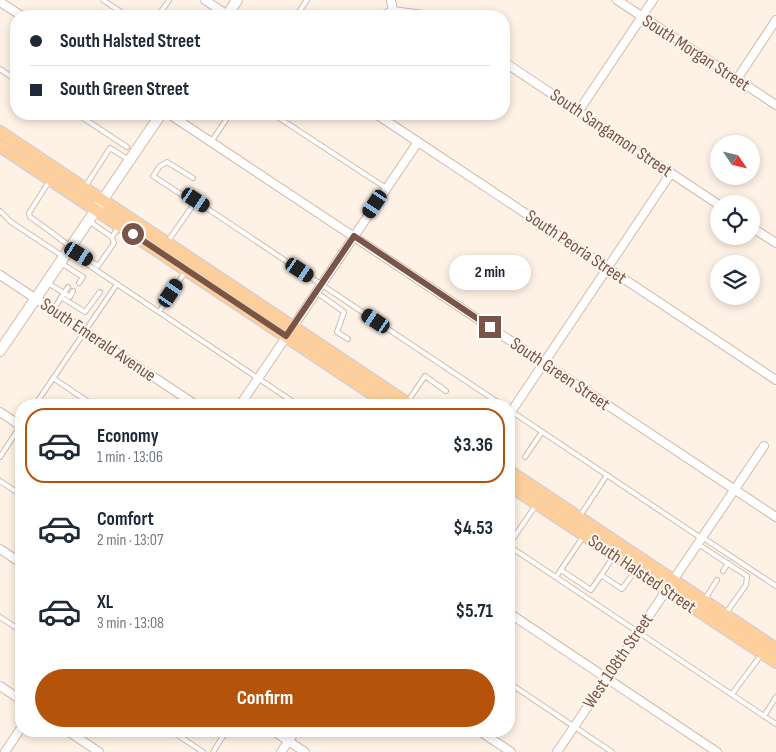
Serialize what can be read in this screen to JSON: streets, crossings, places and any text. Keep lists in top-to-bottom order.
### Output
{
  "streets": {
    "main road": ["South Halsted Street"],
    "street": [
      "South Morgan Street",
      "South Sangamon Street",
      "South Peoria Street",
      "South Emerald Avenue",
      "South Green Street",
      "West 108th Street"
    ]
  },
  "crossings": [
    ["South Green Street", "West 108th Street"],
    ["South Halsted Street", "West 108th Street"]
  ],
  "north": "bottom right",
  "page": {
    "banner": ["South Halsted Street", "South Green Street"],
    "bubble": "2 min",
    "list": [
      {
        "name": "Economy",
        "note": "1 min · 13:06",
        "value": "$3.36"
      },
      {
        "name": "Comfort",
        "note": "2 min · 13:07",
        "value": "$4.53"
      },
      {
        "name": "XL",
        "note": "3 min · 13:08",
        "value": "$5.71"
      }
    ],
    "buttons": "Confirm"
  }
}
